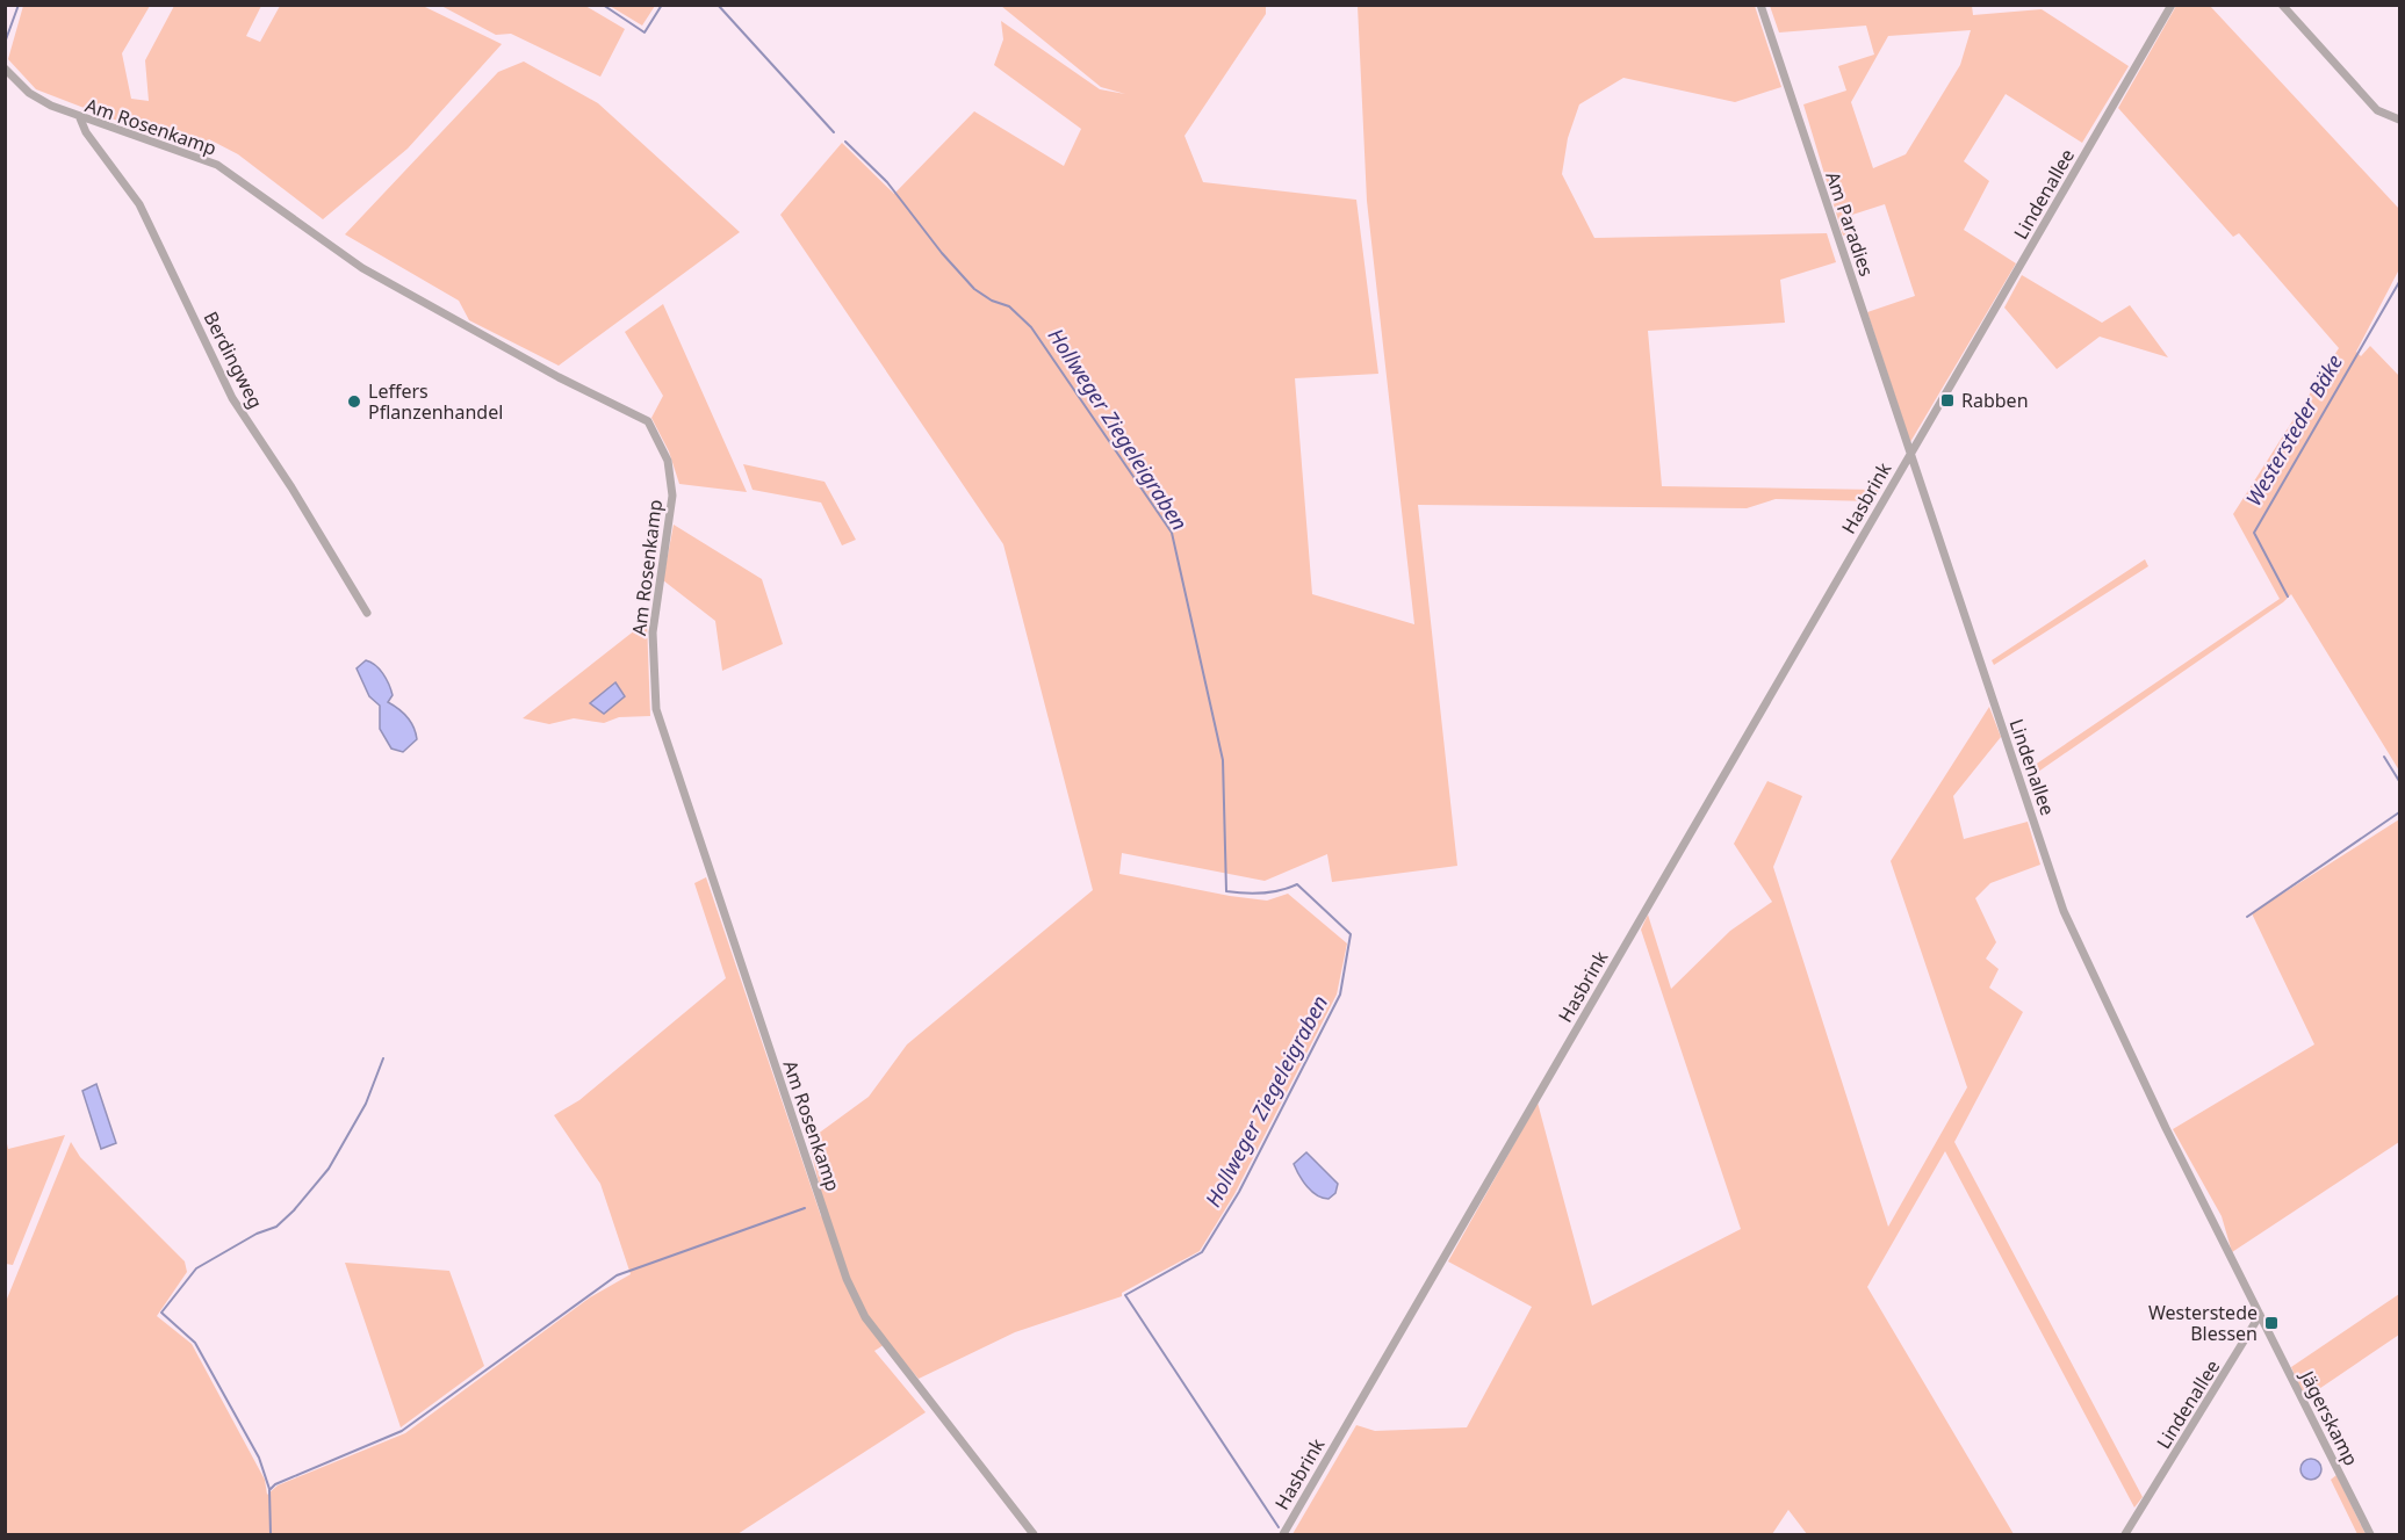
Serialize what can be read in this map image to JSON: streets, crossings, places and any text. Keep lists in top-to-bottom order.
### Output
{
  "streets": {
    "street": [
      "Am Rosenkamp",
      "Lindenallee",
      "Am Paradies",
      "Berdingweg",
      "Hasbrink",
      "Jägerskamp"
    ]
  },
  "crossings": [
    ["Am Rosenkamp", "Berdingweg"],
    ["Lindenallee", "Am Paradies"],
    ["Lindenallee", "Hasbrink"],
    ["Lindenallee", "Jägerskamp"],
    ["Am Paradies", "Hasbrink"]
  ],
  "water": ["Hollweger Ziegeleigraben", "Westersteder Bäke"],
  "places": {
    "transit": ["Rabben", "Westerstede Blessen"],
    "other": ["Leffers Pflanzenhandel"]
  }
}
